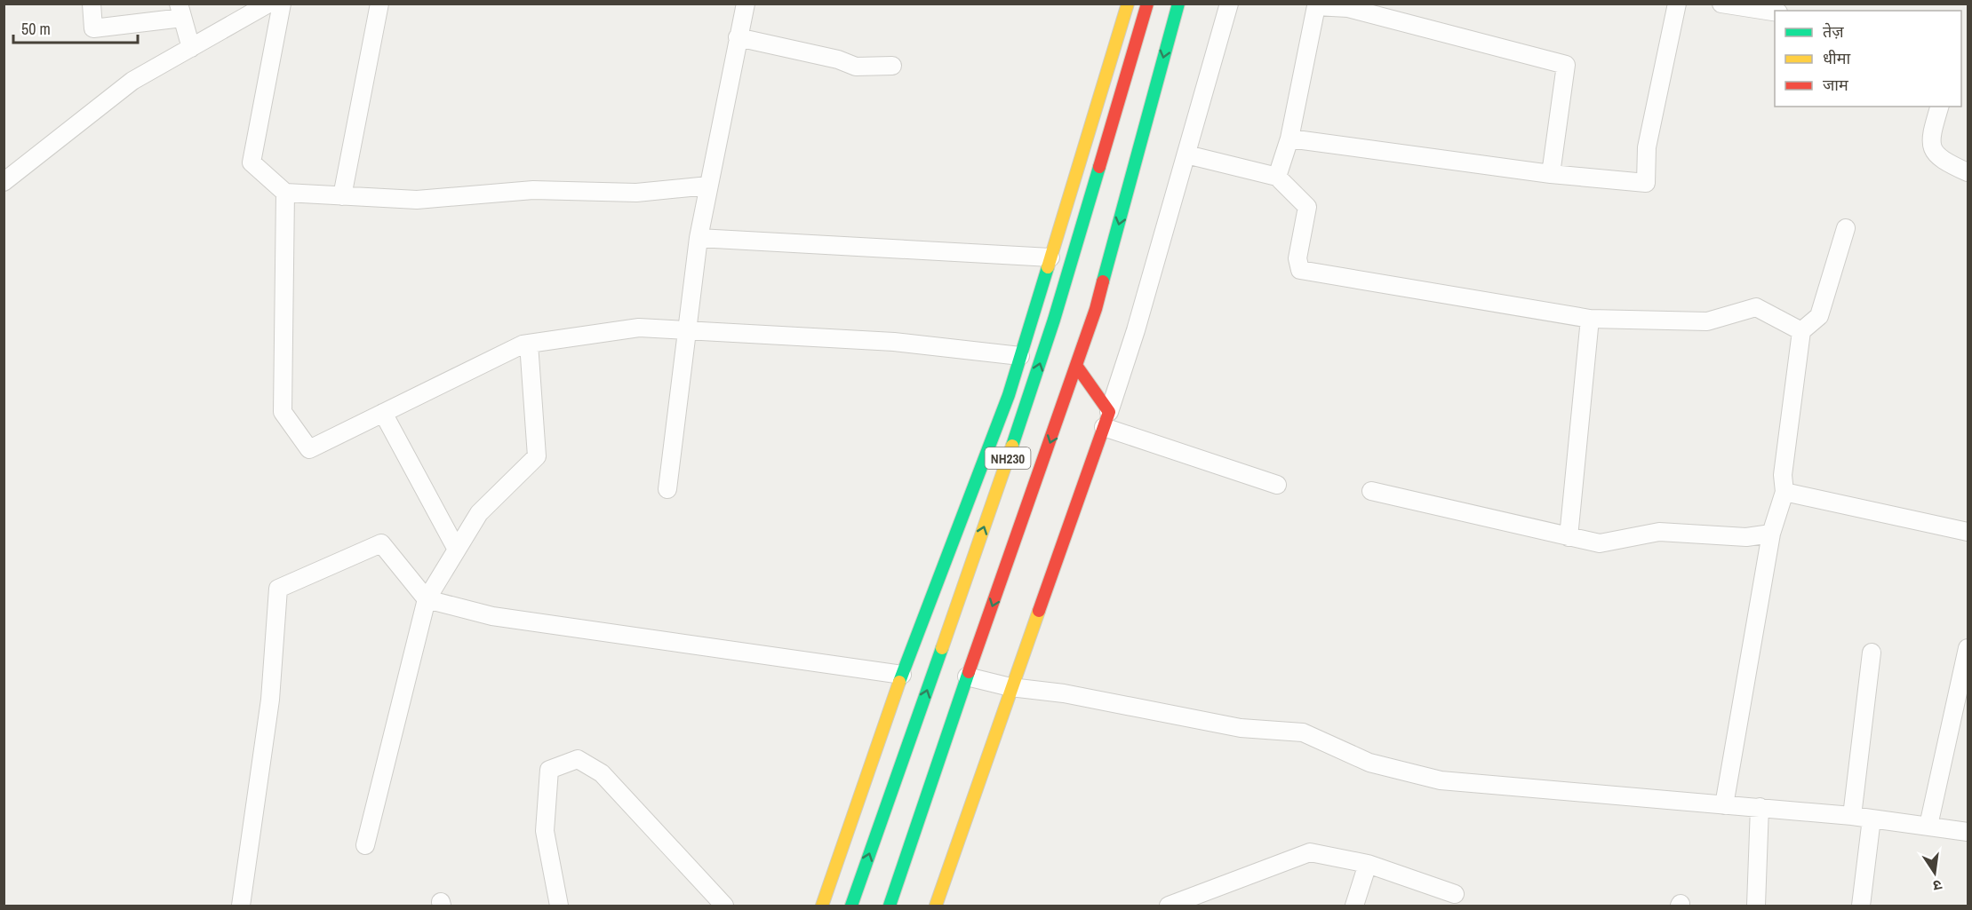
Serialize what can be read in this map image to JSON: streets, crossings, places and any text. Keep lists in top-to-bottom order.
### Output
{
  "streets": {
    "main road": ["NH230"]
  },
  "legend": ["तेज़", "धीमा", "जाम"],
  "scale_bar": "50 m",
  "north": "bottom"
}
